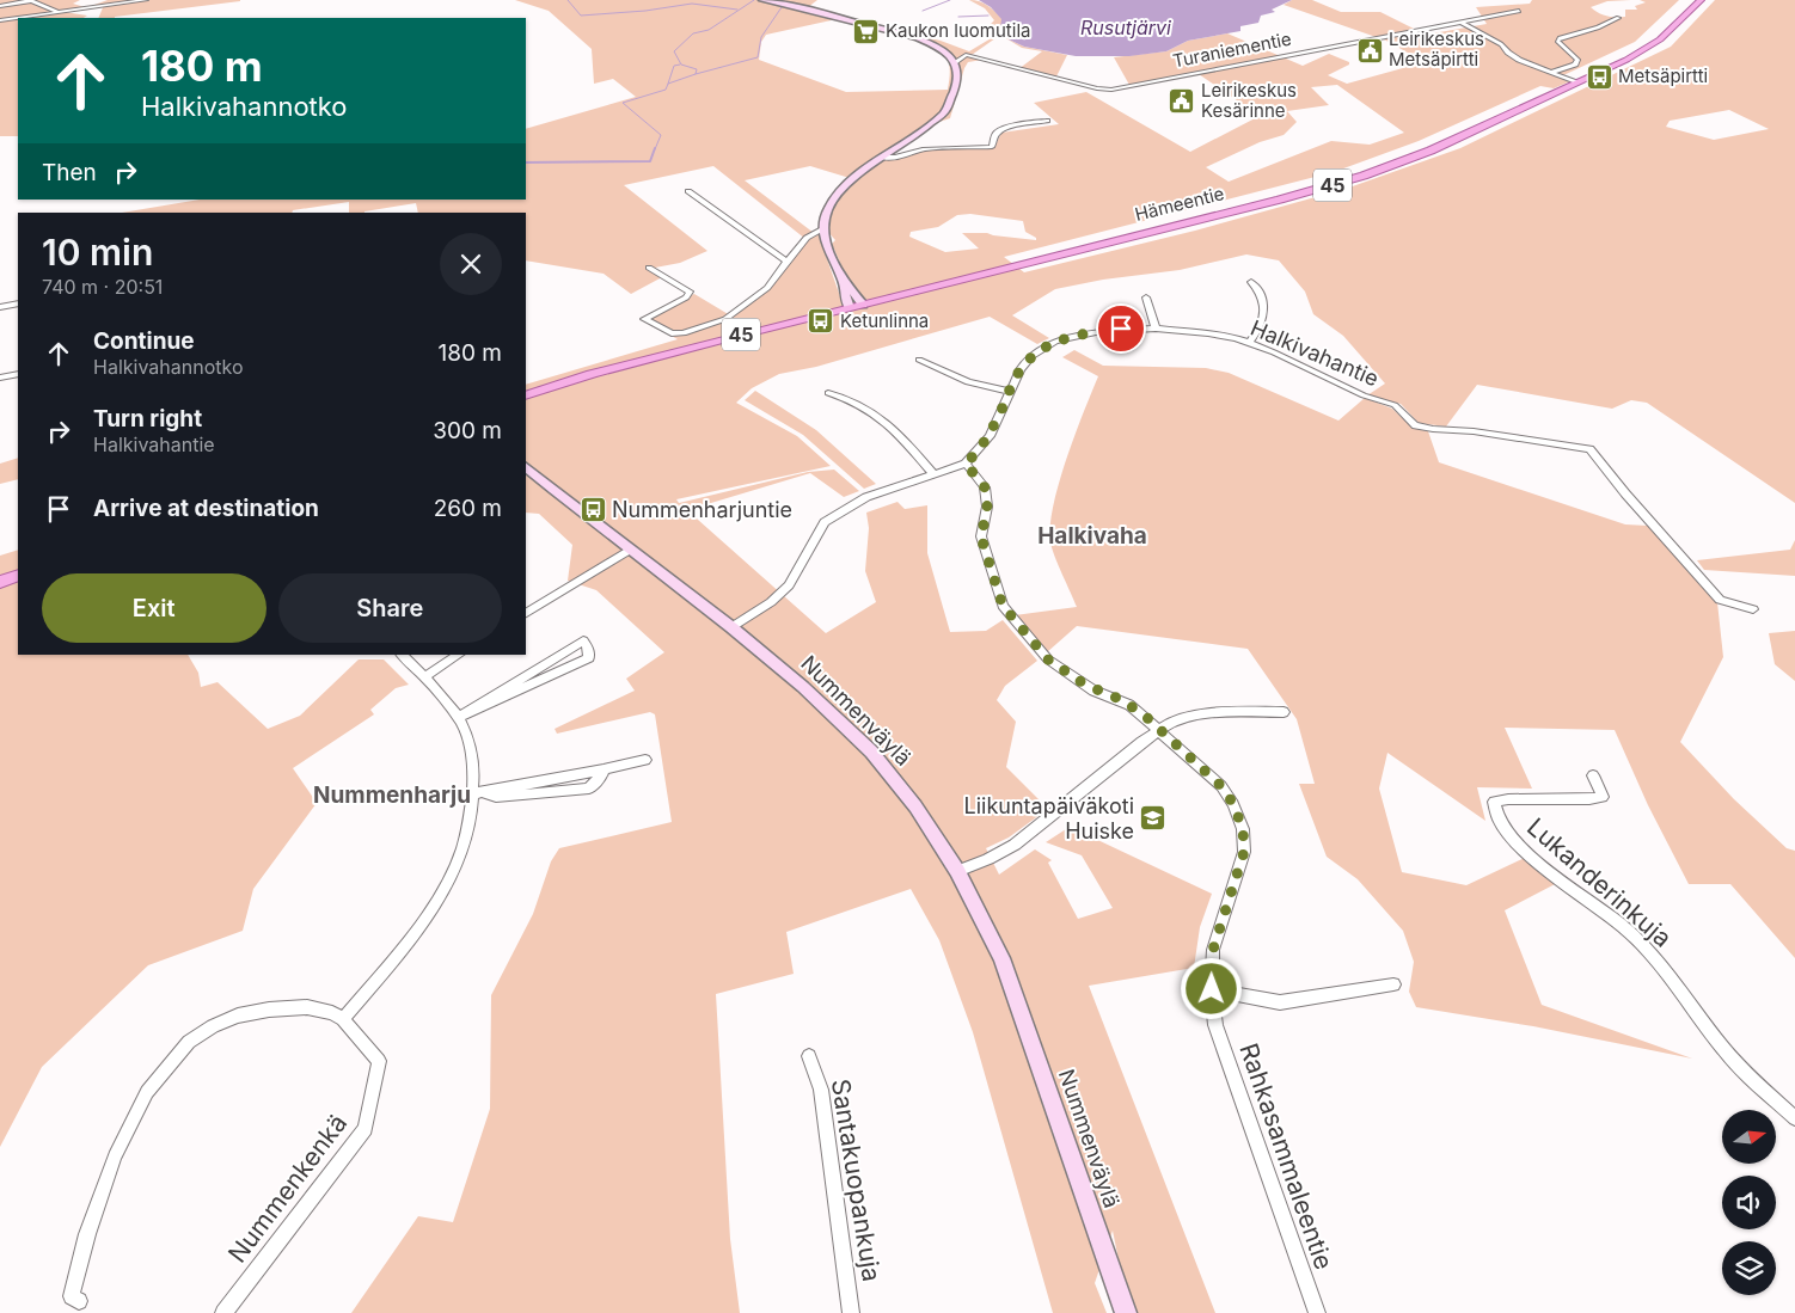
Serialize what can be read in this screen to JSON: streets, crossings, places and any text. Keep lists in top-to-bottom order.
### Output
{
  "streets": {
    "main road": ["45", "Hämeentie", "Nummenväylä"],
    "street": [
      "Turaniementie",
      "Halkivahantie",
      "Lukanderinkuja",
      "Rahkasammaleentie",
      "Santakuopankuja",
      "Nummenkenkä"
    ]
  },
  "districts": ["Halkivaha", "Nummenharju"],
  "water": ["Rusutjärvi"],
  "places": {
    "supermarket": ["Kaukon luomutila"],
    "public building": ["Leirikeskus Metsäpirtti", "Leirikeskus Kesärinne"],
    "bus stop": ["Metsäpirtti", "Ketunlinna", "Nummenharjuntie"],
    "school or university": ["Liikuntapäiväkoti Huiske"]
  },
  "north": "right",
  "page": {
    "turn": ["180 m", "Halkivahannotko"],
    "then": "Then",
    "heading": ["10 min", "740 m · 20:51"],
    "list": [
      {
        "name": "Continue",
        "note": "Halkivahannotko",
        "value": "180 m"
      },
      {
        "name": "Turn right",
        "note": "Halkivahantie",
        "value": "300 m"
      },
      {
        "name": "Arrive at destination",
        "value": "260 m"
      }
    ],
    "buttons": ["Exit", "Share"]
  }
}
